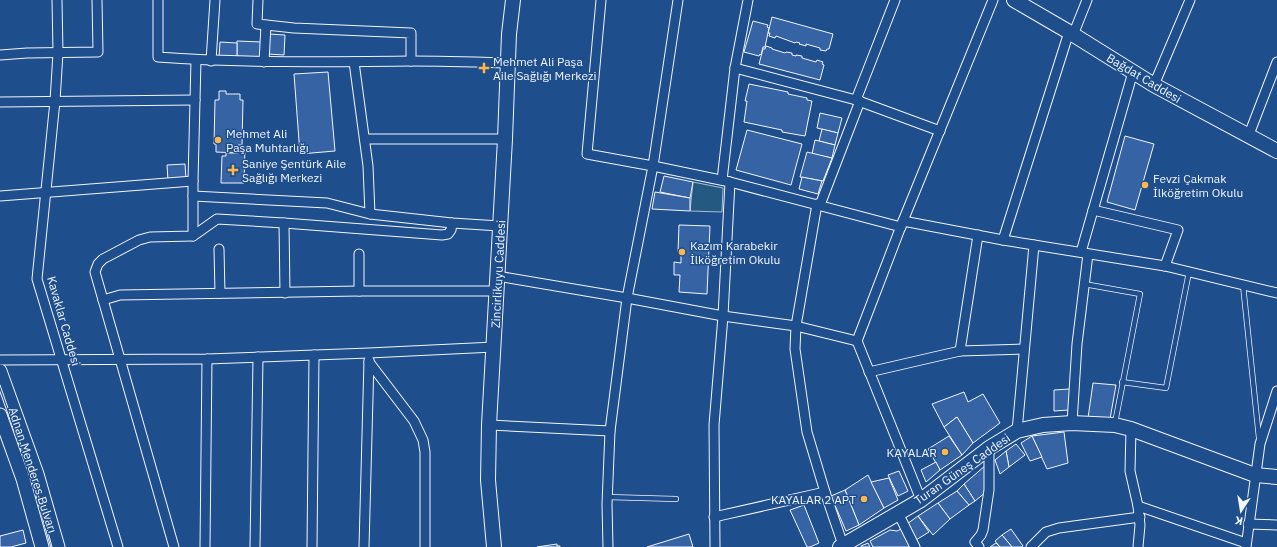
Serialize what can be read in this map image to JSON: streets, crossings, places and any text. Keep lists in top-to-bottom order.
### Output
{
  "streets": {
    "main road": [
      "Bağdat Caddesi",
      "Zincirlikuyu Caddesi",
      "Turan Güneş Caddesi",
      "Adnan Menderes Bulvarı"
    ],
    "street": ["Kavaklar Caddesi"]
  },
  "places": {
    "health": ["Mehmet Ali Paşa Aile Sağlığı Merkezi", "Saniye Şentürk Aile Sağlığı Merkezi"],
    "other": [
      "Mehmet Ali Paşa Muhtarlığı",
      "Fevzi Çakmak İlköğretim Okulu",
      "Kazım Karabekir İlköğretim Okulu",
      "KAYALAR",
      "KAYALAR 2 APT"
    ]
  },
  "north": "bottom"
}
